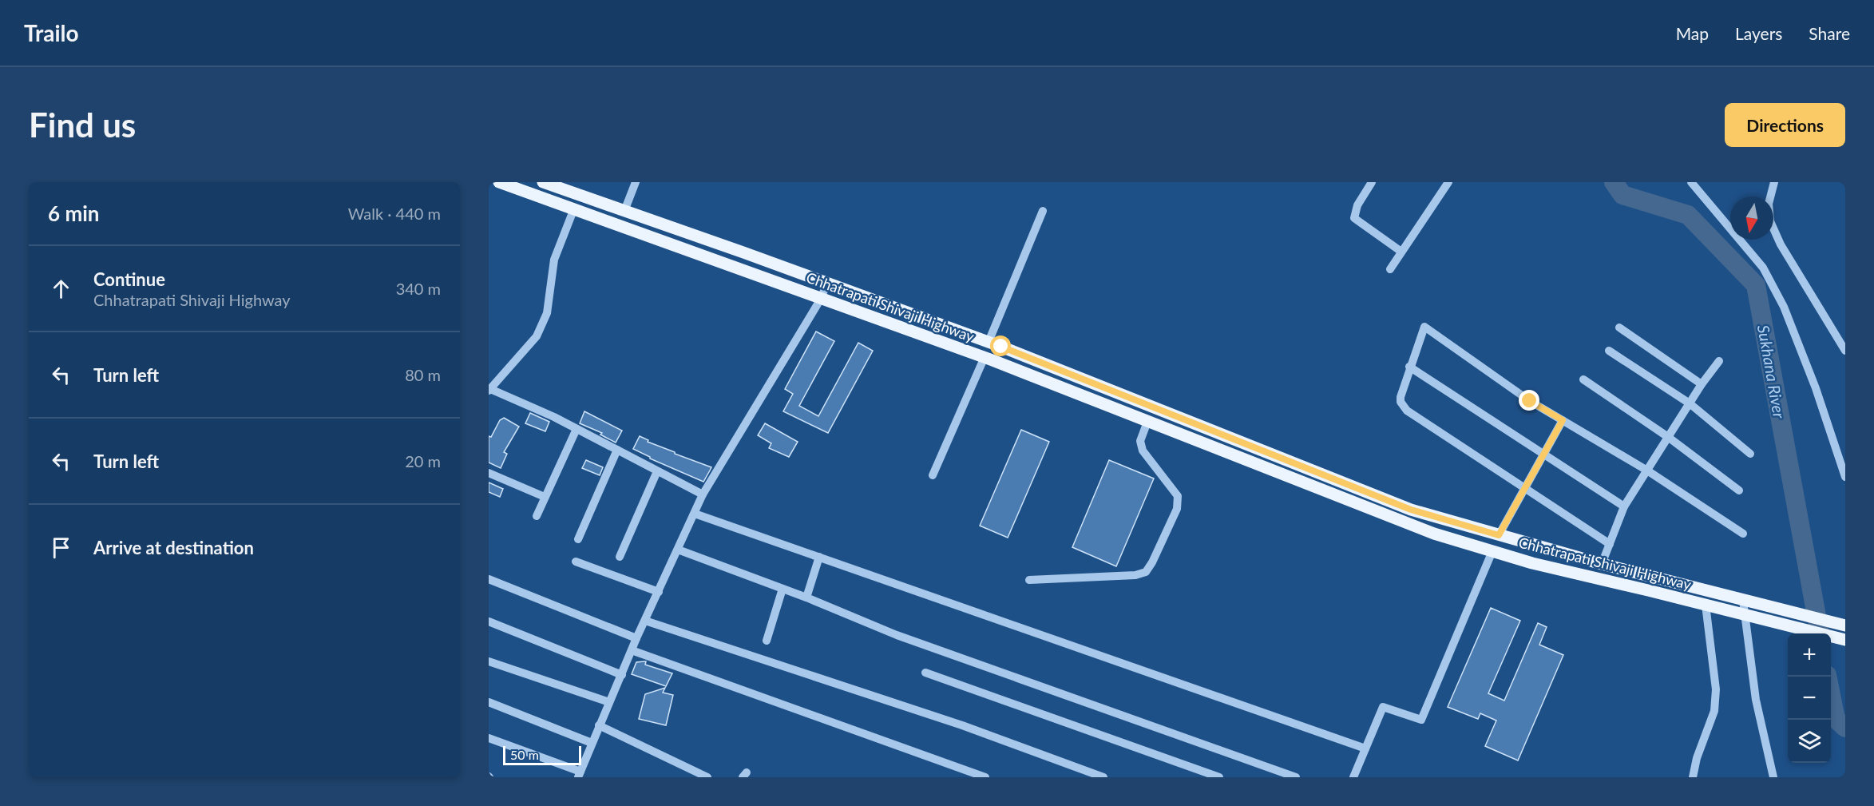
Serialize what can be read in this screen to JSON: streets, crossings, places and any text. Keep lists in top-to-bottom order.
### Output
{
  "streets": {
    "main road": ["Chhatrapati Shivaji Highway"]
  },
  "water": ["Sukhana River"],
  "scale_bar": "50 m",
  "north": "bottom",
  "page": {
    "header": "Trailo",
    "nav": ["Map", "Layers", "Share"],
    "buttons": "Directions",
    "title": "Find us",
    "heading": ["6 min", "Walk · 440 m"],
    "list": [
      ["Continue", "Chhatrapati Shivaji Highway", "340 m"],
      ["Turn left", "80 m"],
      ["Turn left", "20 m"],
      "Arrive at destination"
    ],
    "map_buttons": ["+", "−"],
    "scale": "50 m"
  }
}
